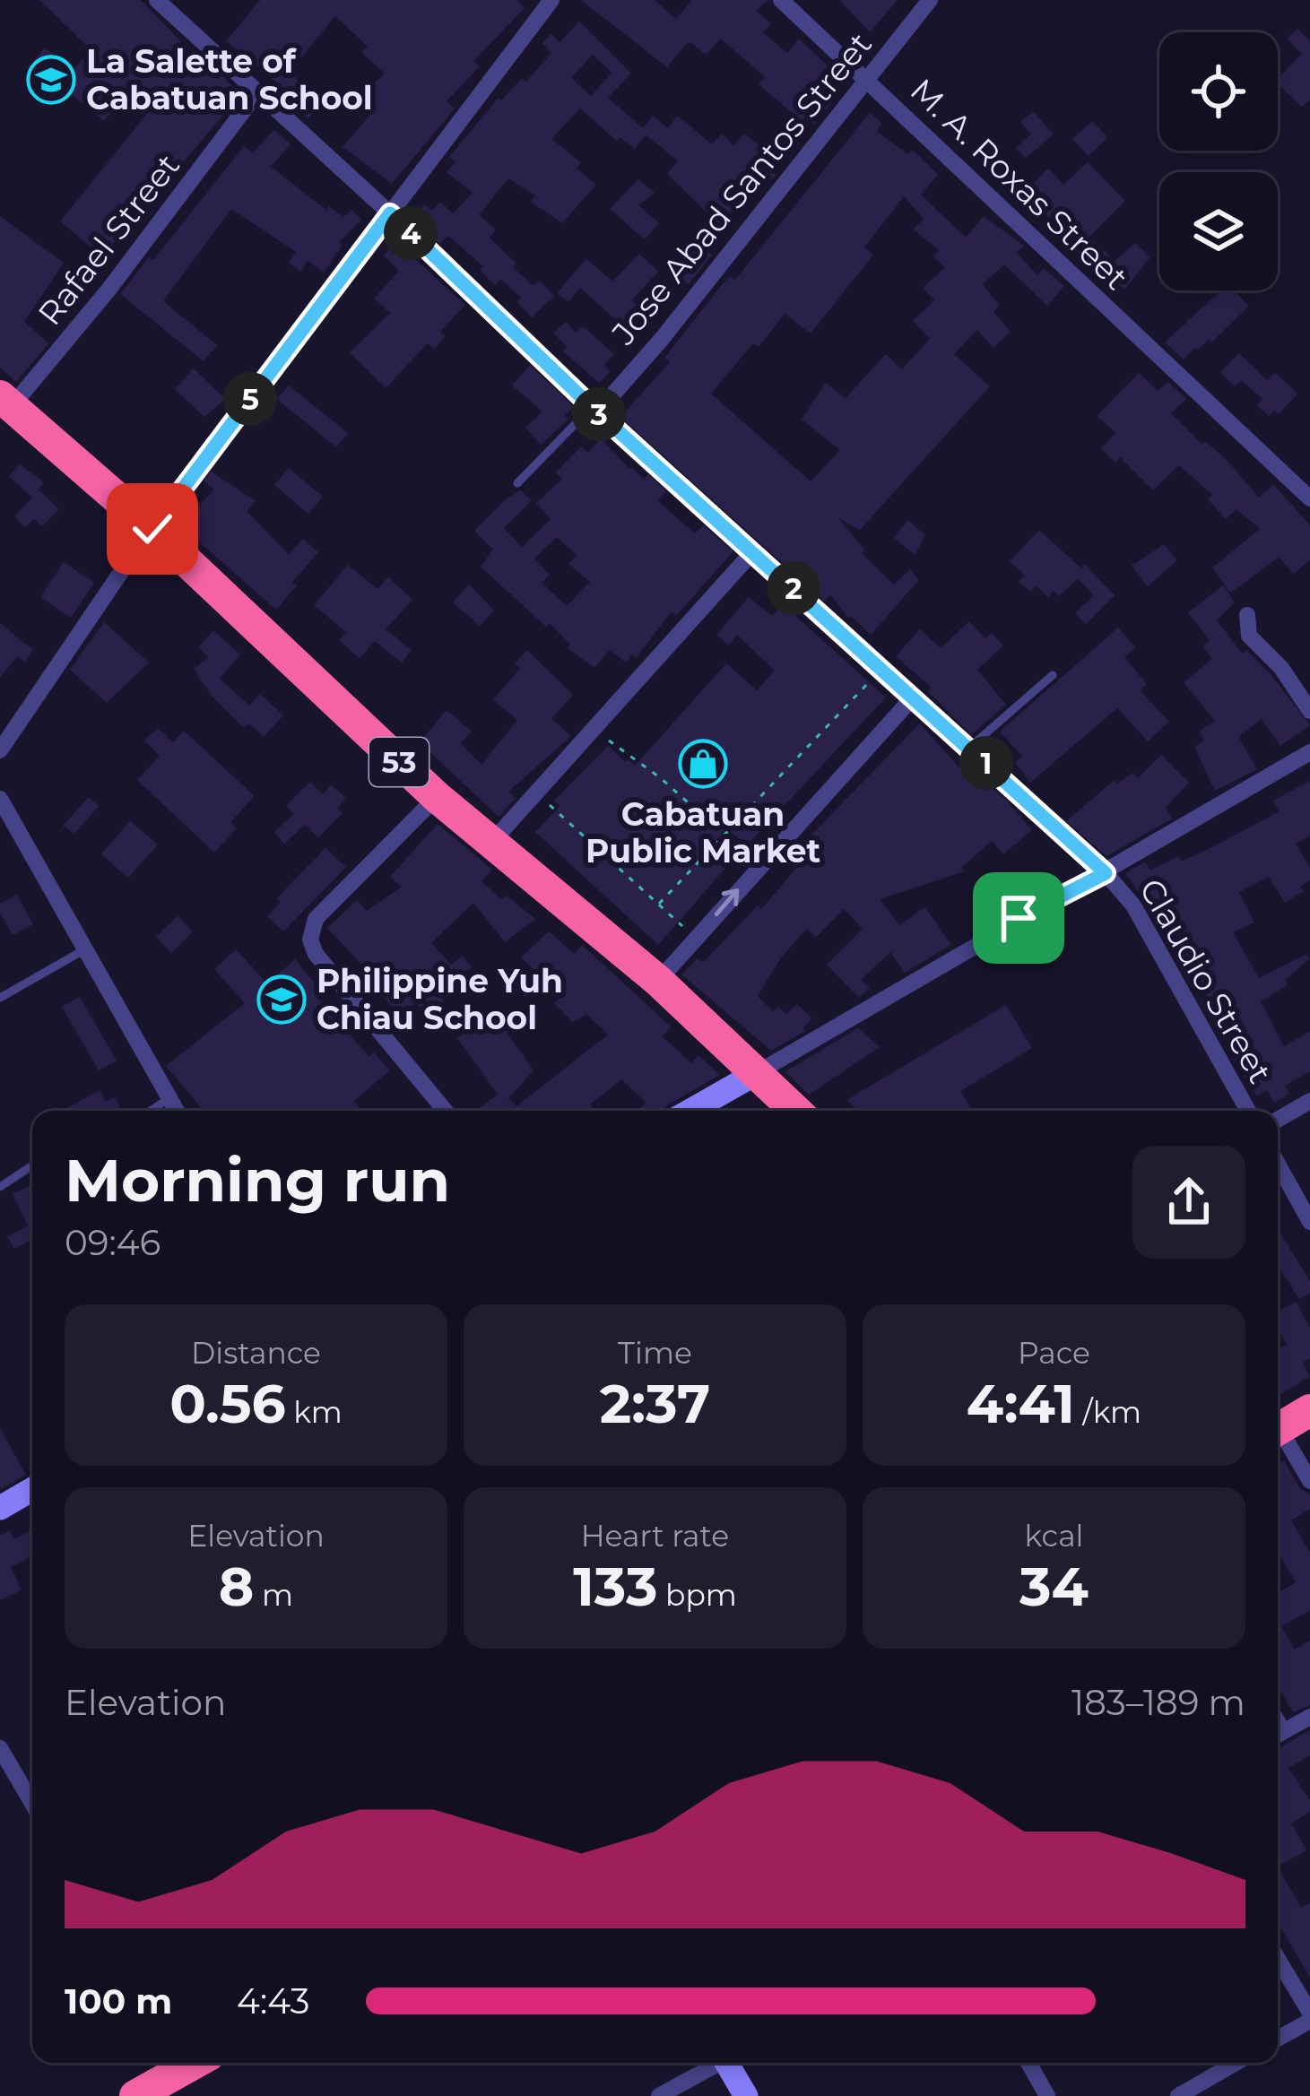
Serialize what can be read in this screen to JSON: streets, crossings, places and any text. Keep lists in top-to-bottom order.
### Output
{
  "streets": {
    "highway": ["53"],
    "street": [
      "M. A. Roxas Street",
      "Jose Abad Santos Street",
      "Rafael Street",
      "Claudio Street"
    ]
  },
  "crossings": [
    ["M. A. Roxas Street", "Jose Abad Santos Street"],
    ["Jose Abad Santos Street", "Claudio Street"],
    ["Rafael Street", "53"],
    ["Rafael Street", "Claudio Street"]
  ],
  "places": {
    "school or university": ["La Salette of Cabatuan School", "Philippine Yuh Chiau School"],
    "shop": ["Cabatuan Public Market"]
  },
  "page": {
    "pins": [
      "4",
      "5",
      "3",
      "2",
      "1"
    ],
    "heading": ["Morning run", "09:46"],
    "stats": [
      ["Distance", "0.56 km"],
      ["Time", "2:37"],
      ["Pace", "4:41 /km"],
      ["Elevation", "8 m"],
      ["Heart rate", "133 bpm"],
      ["kcal", "34"]
    ],
    "chart": ["Elevation", "183–189 m"],
    "list": [
      {
        "name": "100 m",
        "note": "4:43"
      }
    ]
  }
}
